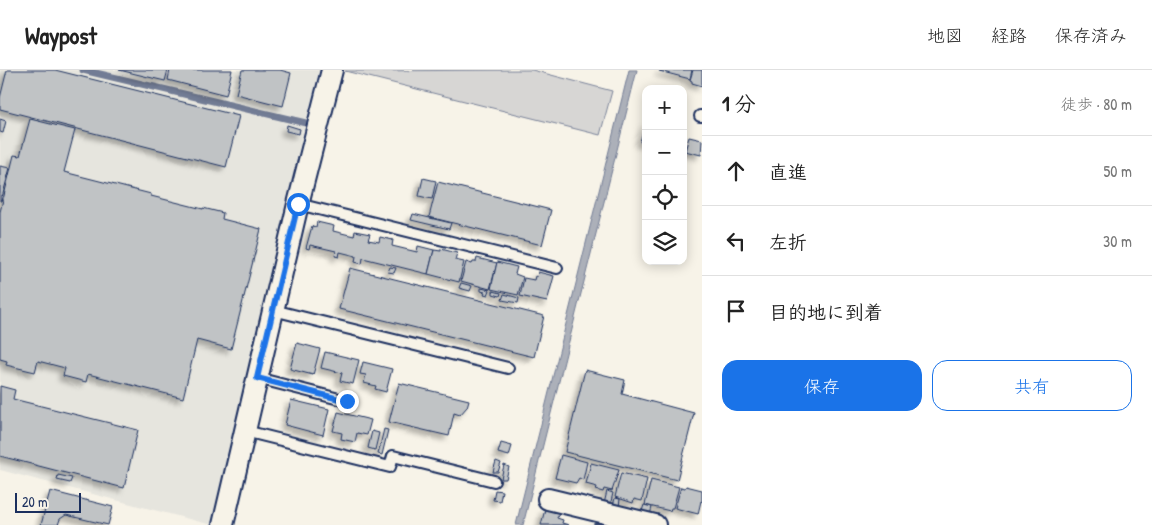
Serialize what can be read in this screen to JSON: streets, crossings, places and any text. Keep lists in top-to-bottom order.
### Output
{
  "scale_bar": "20 m",
  "page": {
    "header": "Waypost",
    "nav": ["地図", "経路", "保存済み"],
    "heading": ["1 分", "徒歩 · 80 m"],
    "map_buttons": ["+", "−"],
    "list": [
      ["直進", "50 m"],
      ["左折", "30 m"],
      "目的地に到着"
    ],
    "buttons": ["保存", "共有"],
    "scale": "20 m"
  }
}
